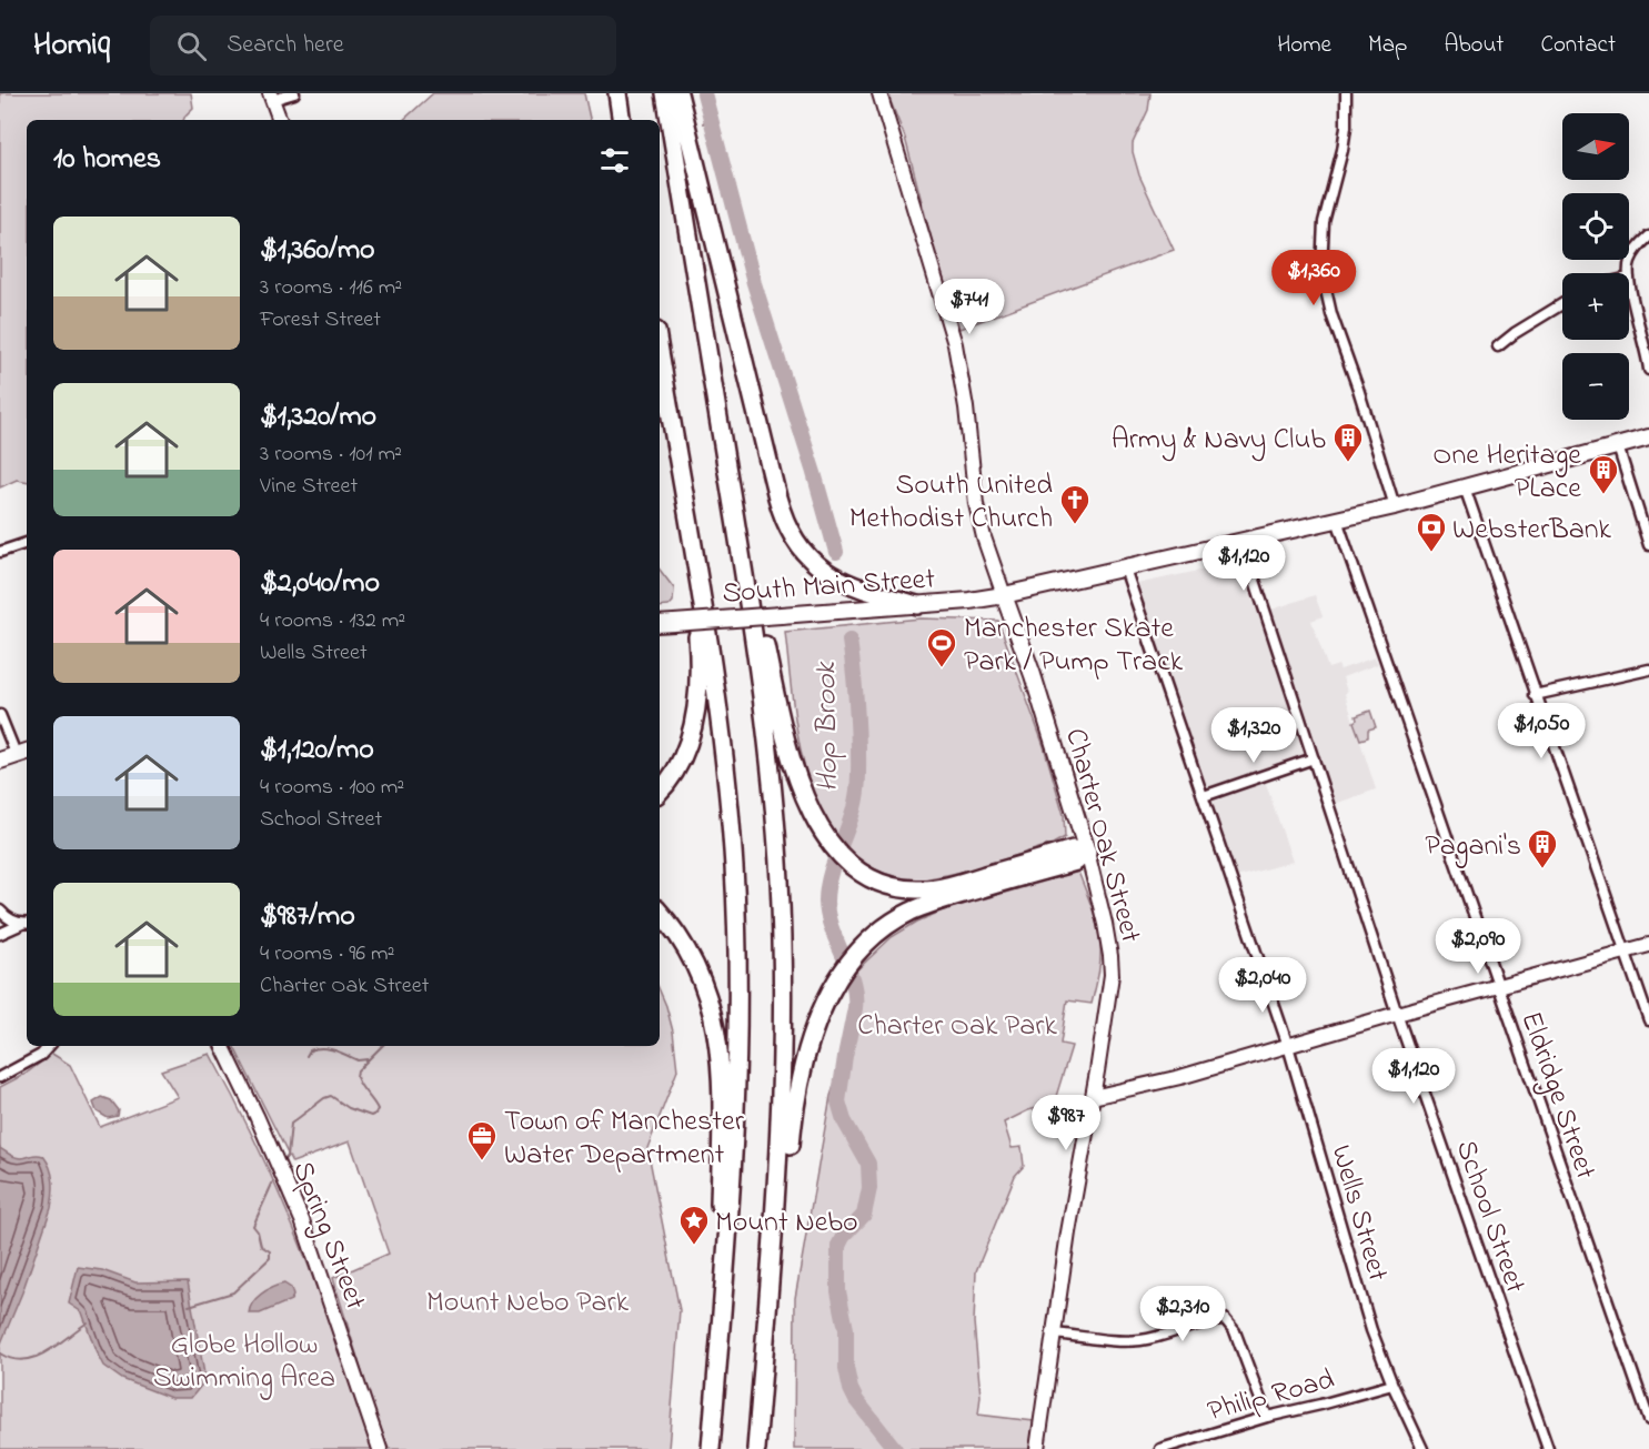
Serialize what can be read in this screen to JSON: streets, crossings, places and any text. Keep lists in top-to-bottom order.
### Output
{
  "streets": {
    "main road": ["South Main Street", "Charter Oak Street", "Spring Street"],
    "street": [
      "Eldridge Street",
      "Wells Street",
      "School Street",
      "Philip Road"
    ]
  },
  "crossings": [
    ["South Main Street", "Charter Oak Street"],
    ["South Main Street", "Eldridge Street"],
    ["South Main Street", "Wells Street"],
    ["South Main Street", "School Street"],
    ["Wells Street", "Philip Road"]
  ],
  "water": ["Hop Brook"],
  "parks": ["Charter Oak Park", "Mount Nebo Park", "Globe Hollow Swimming Area"],
  "places": {
    "building": ["Army & Navy Club", "One Heritage PLace", "Pagani's"],
    "church": ["South United Methodist Church"],
    "bank": ["WebsterBank"],
    "sports": ["Manchester Skate Park / Pump Track"],
    "office": ["Town of Manchester Water Department"],
    "place": ["Mount Nebo"]
  },
  "north": "right",
  "page": {
    "header": "Homiq",
    "search": "Search here",
    "nav": [
      "Home",
      "Map",
      "About",
      "Contact"
    ],
    "map_buttons": ["+", "−"],
    "heading": "10 homes",
    "list": [
      {
        "name": "$1,360/mo",
        "note": "3 rooms · 116 m² · Forest Street"
      },
      {
        "name": "$1,320/mo",
        "note": "3 rooms · 101 m² · Vine Street"
      },
      {
        "name": "$2,040/mo",
        "note": "4 rooms · 132 m² · Wells Street"
      },
      {
        "name": "$1,120/mo",
        "note": "4 rooms · 100 m² · School Street"
      },
      {
        "name": "$987/mo",
        "note": "4 rooms · 96 m² · Charter Oak Street"
      }
    ],
    "price": [
      "$1,360",
      "$741",
      "$1,120",
      "$1,050",
      "$1,320",
      "$2,090",
      "$2,040",
      "$1,120",
      "$987",
      "$2,310"
    ]
  }
}
